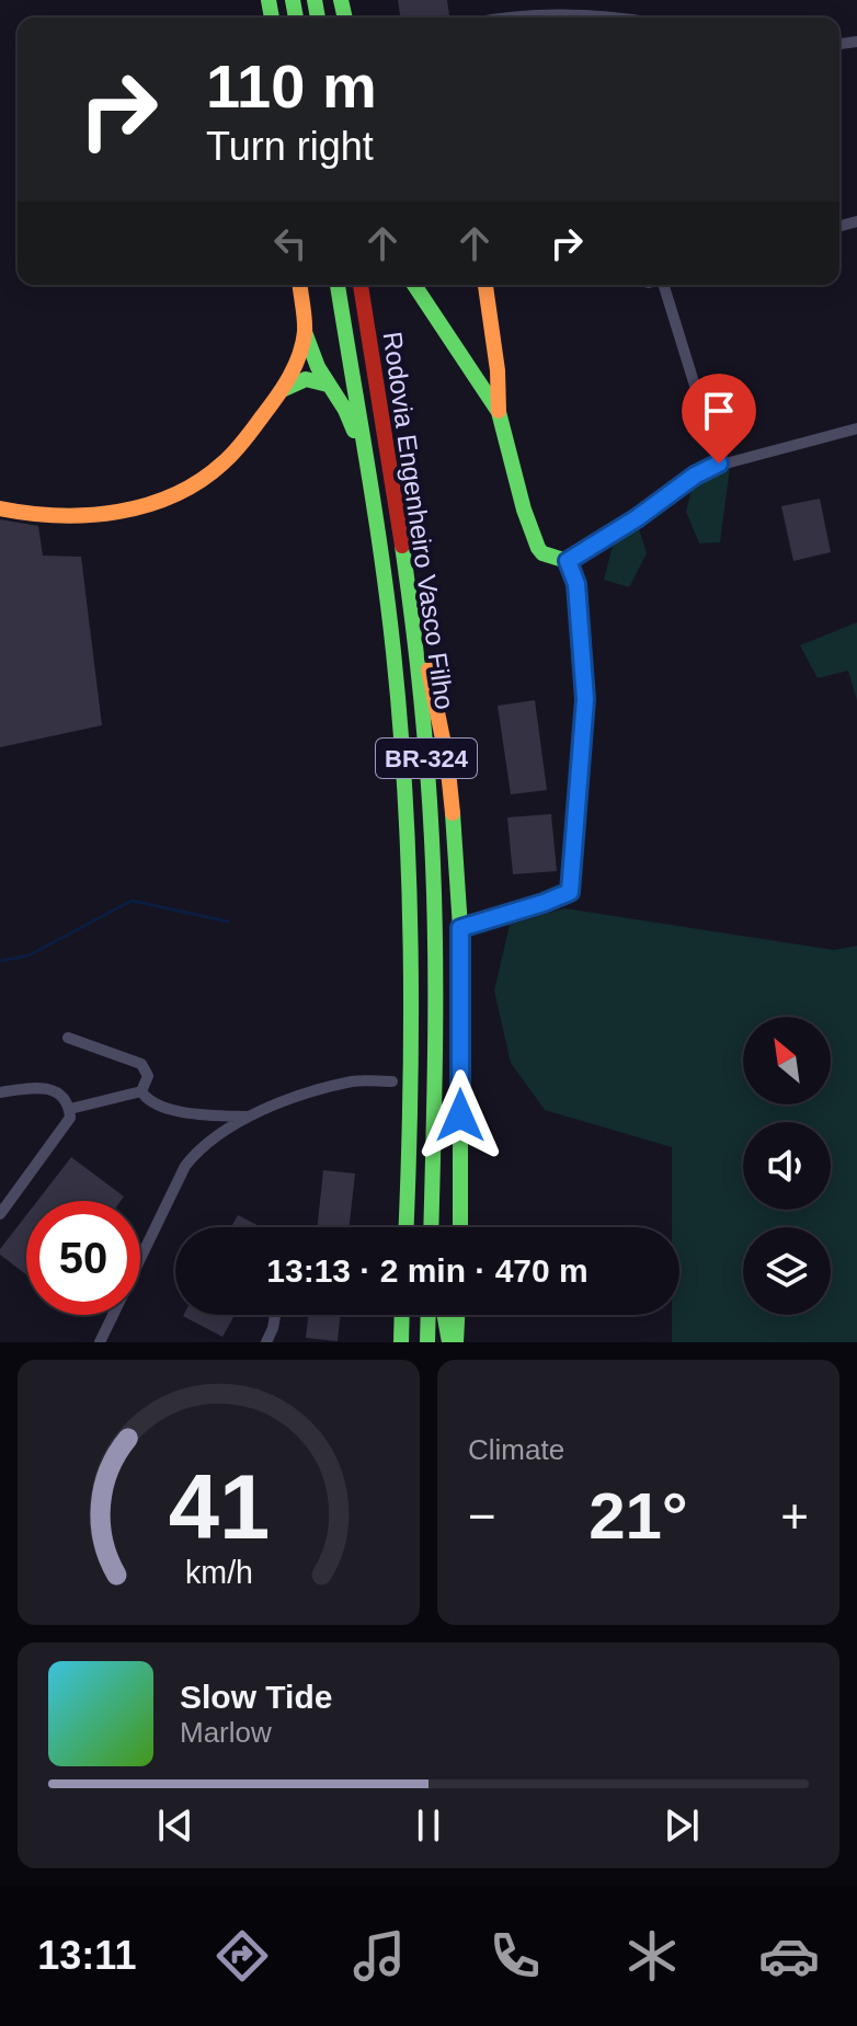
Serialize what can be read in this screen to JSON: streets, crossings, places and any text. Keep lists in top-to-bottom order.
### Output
{
  "streets": {
    "main road": ["Rodovia Engenheiro Vasco Filho", "BR-324"]
  },
  "north": "top left",
  "page": {
    "turn": ["110 m", "Turn right"],
    "limit": "50",
    "trip": "13:13 · 2 min · 470 m",
    "tile": "Climate",
    "heat": ["−", "21°", "+"],
    "song": ["Slow Tide", "Marlow"],
    "tabs": "13:11",
    "gauge": ["41", "km/h"]
  }
}
